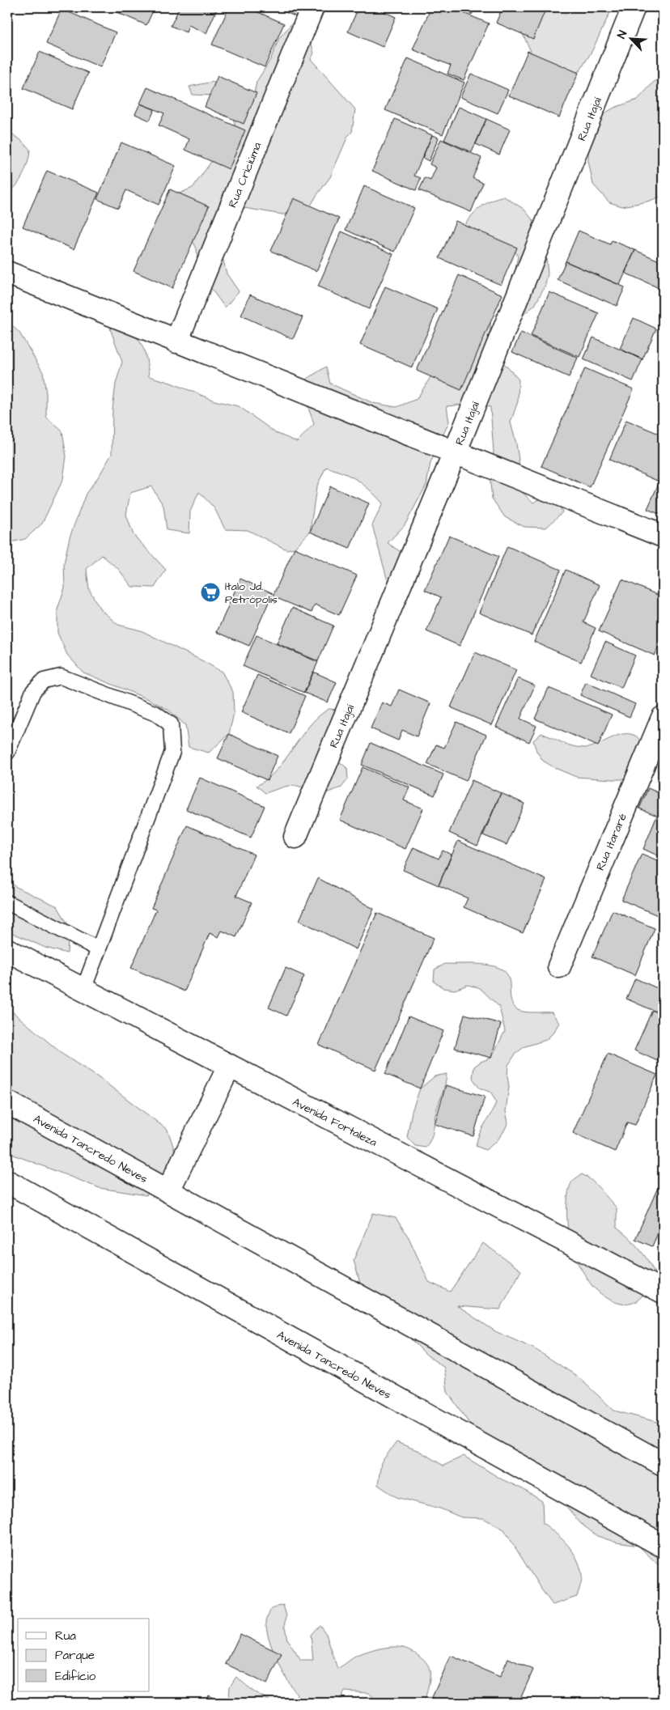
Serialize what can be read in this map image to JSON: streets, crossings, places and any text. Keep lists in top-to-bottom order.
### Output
{
  "streets": {
    "street": [
      "Rua Itajaí",
      "Rua Criciúma",
      "Rua Itararé",
      "Avenida Fortaleza",
      "Avenida Tancredo Neves"
    ]
  },
  "places": {
    "supermarket": ["Ítalo Jd. Petrópolis"]
  },
  "legend": ["Rua", "Parque", "Edifício"],
  "north": "top left"
}
